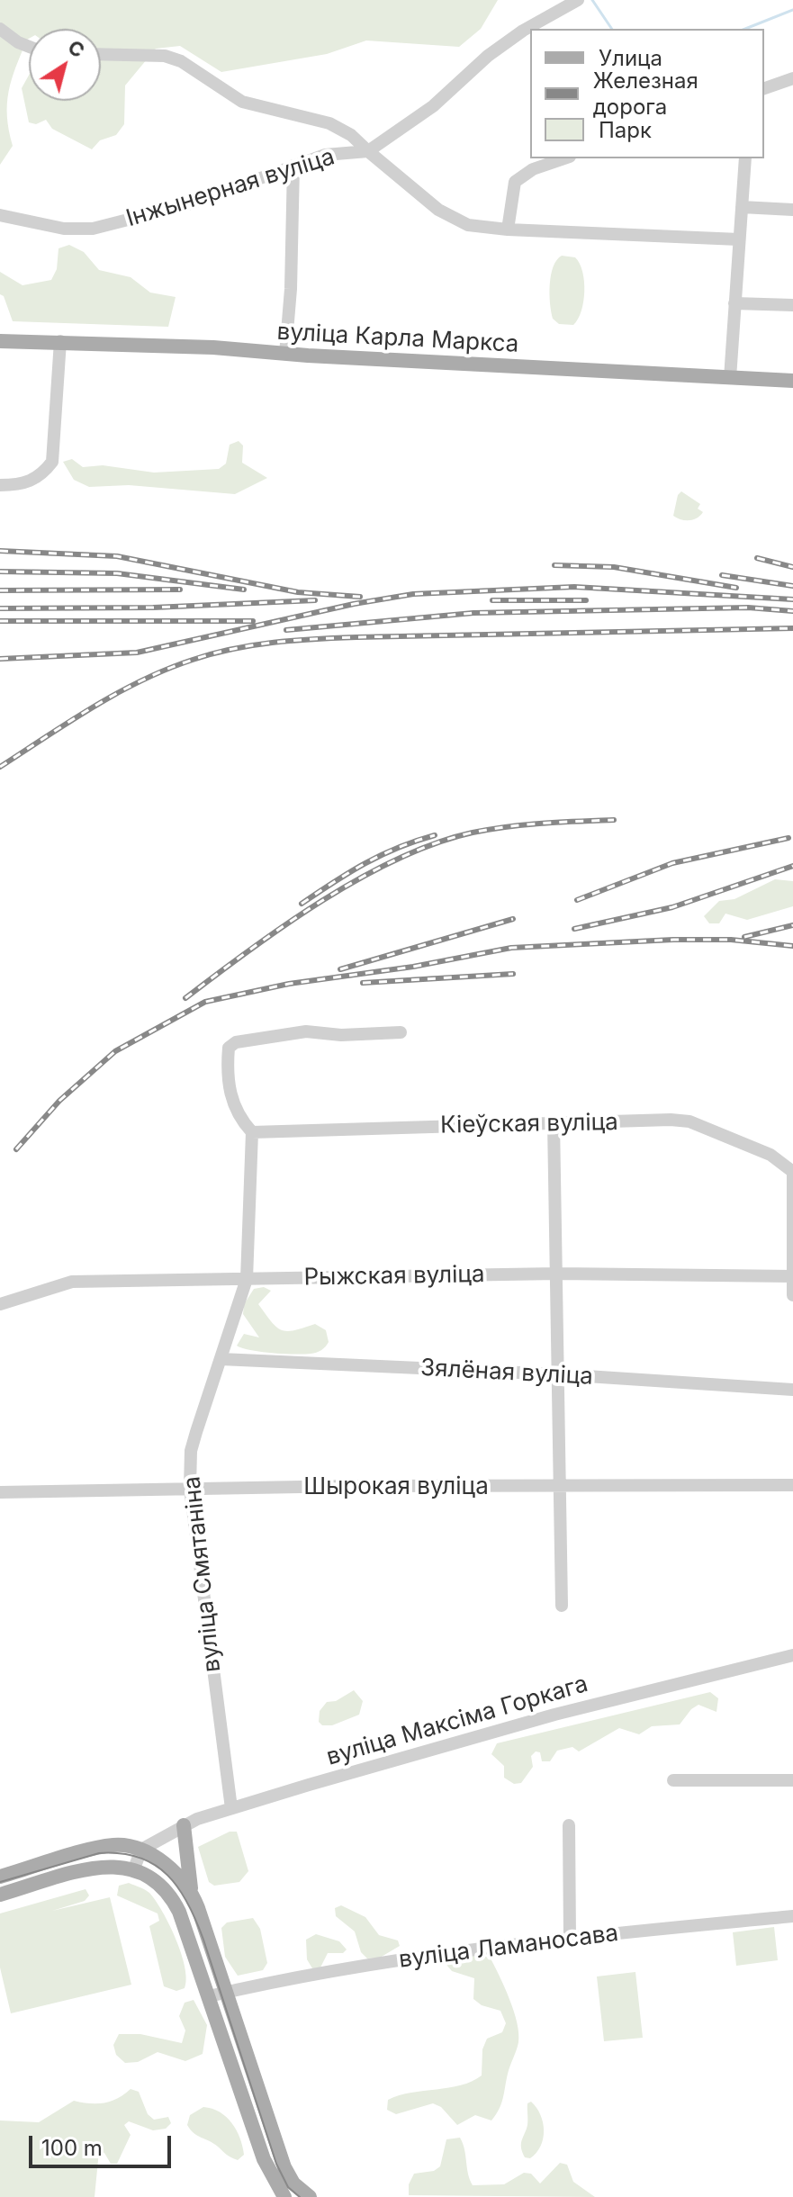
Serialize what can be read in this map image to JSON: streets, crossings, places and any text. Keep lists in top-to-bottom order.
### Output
{
  "streets": {
    "main road": ["вуліца Карла Маркса", "вуліца Максіма Горкага"],
    "street": [
      "Інжынерная вуліца",
      "Кіеўская вуліца",
      "Рыжская вуліца",
      "Зялёная вуліца",
      "Шырокая вуліца",
      "вуліца Смятаніна",
      "вуліца Ламаносава"
    ]
  },
  "crossings": [
    ["Кіеўская вуліца", "вуліца Смятаніна"],
    ["Рыжская вуліца", "вуліца Смятаніна"],
    ["Зялёная вуліца", "вуліца Смятаніна"],
    ["Шырокая вуліца", "вуліца Смятаніна"],
    ["вуліца Смятаніна", "вуліца Максіма Горкага"]
  ],
  "legend": ["Улица", "Железная дорога", "Парк"],
  "scale_bar": "100 m",
  "north": "top right"
}
